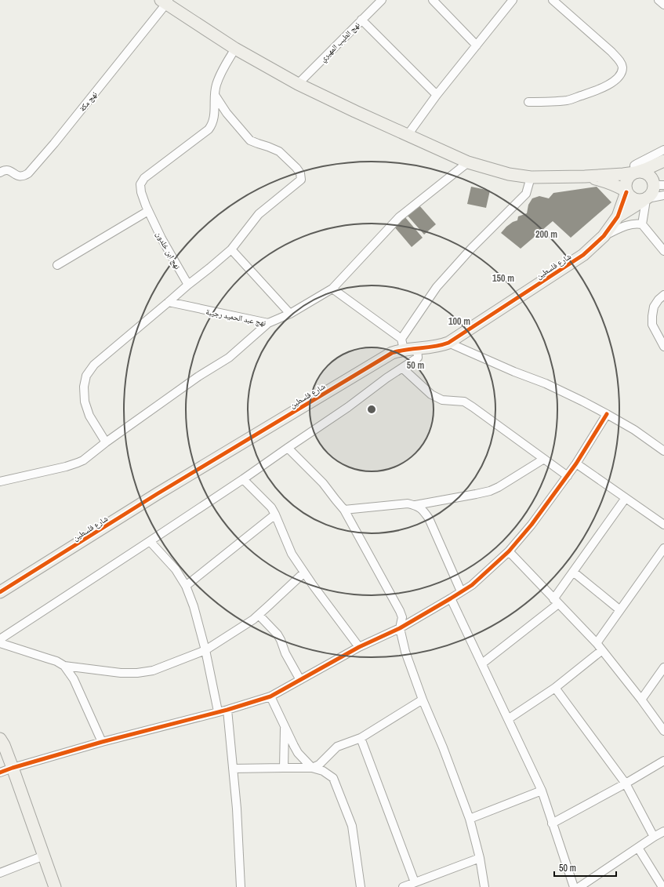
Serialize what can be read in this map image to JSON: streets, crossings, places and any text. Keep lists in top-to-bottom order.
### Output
{
  "streets": {
    "street": [
      "نهج الطيب المهيري",
      "نهج مكة",
      "نهج ابن خلدون",
      "شارع فلسطين",
      "نهج عبد الحميد رجيبة"
    ]
  },
  "scale_bar": "50 m",
  "rings": [
    "200 m",
    "150 m",
    "100 m",
    "50 m"
  ]
}
